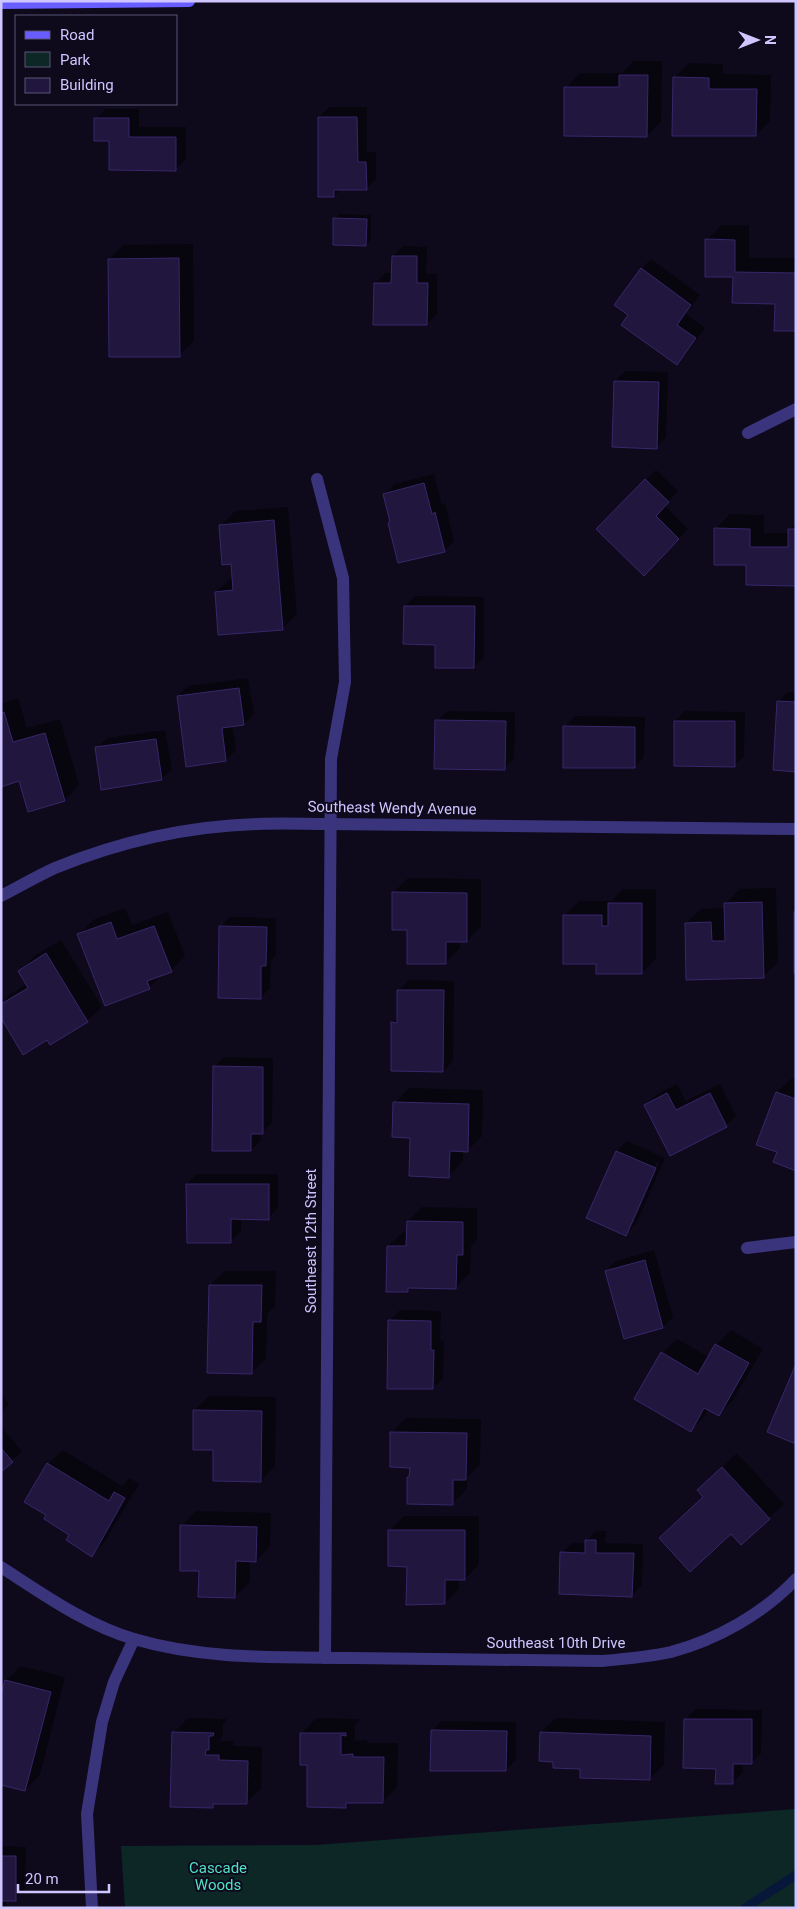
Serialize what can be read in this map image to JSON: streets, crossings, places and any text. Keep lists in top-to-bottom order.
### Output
{
  "streets": {
    "street": ["Southeast Wendy Avenue", "Southeast 12th Street", "Southeast 10th Drive"]
  },
  "crossings": [
    ["Southeast Wendy Avenue", "Southeast 12th Street"],
    ["Southeast 12th Street", "Southeast 10th Drive"]
  ],
  "parks": ["Cascade Woods"],
  "legend": ["Road", "Park", "Building"],
  "scale_bar": "20 m",
  "north": "right"
}
